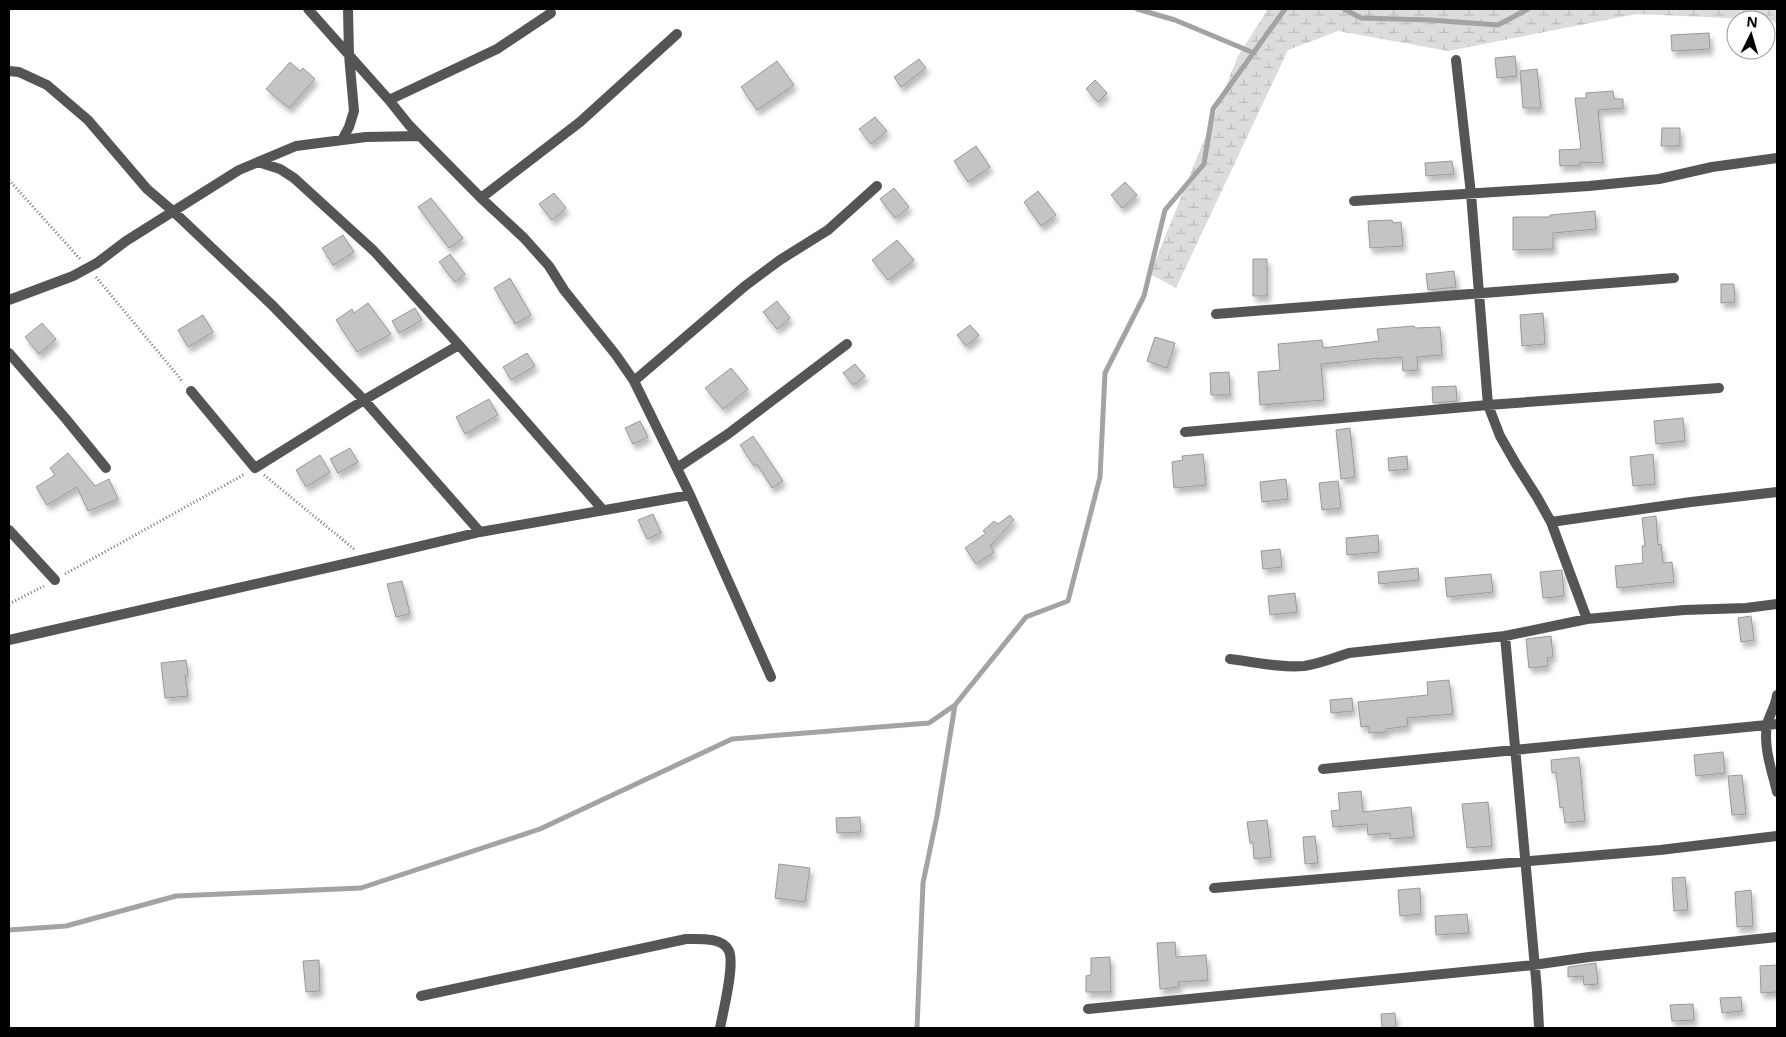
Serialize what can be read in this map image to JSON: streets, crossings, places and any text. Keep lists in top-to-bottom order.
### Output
{
  "north": "top"
}
